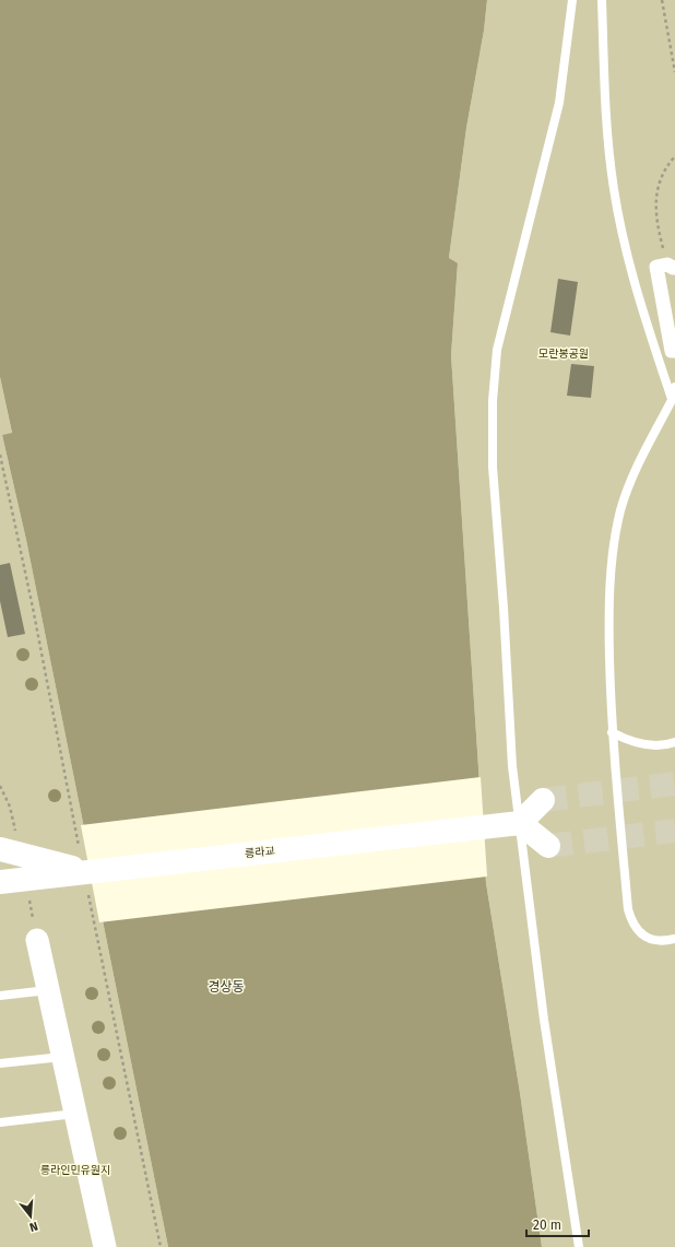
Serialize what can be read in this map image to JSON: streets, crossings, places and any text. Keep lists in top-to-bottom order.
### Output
{
  "streets": {
    "main road": ["릉라교"]
  },
  "districts": ["경상동"],
  "parks": ["모란봉공원", "릉라인민유원지"],
  "scale_bar": "20 m",
  "north": "bottom"
}
